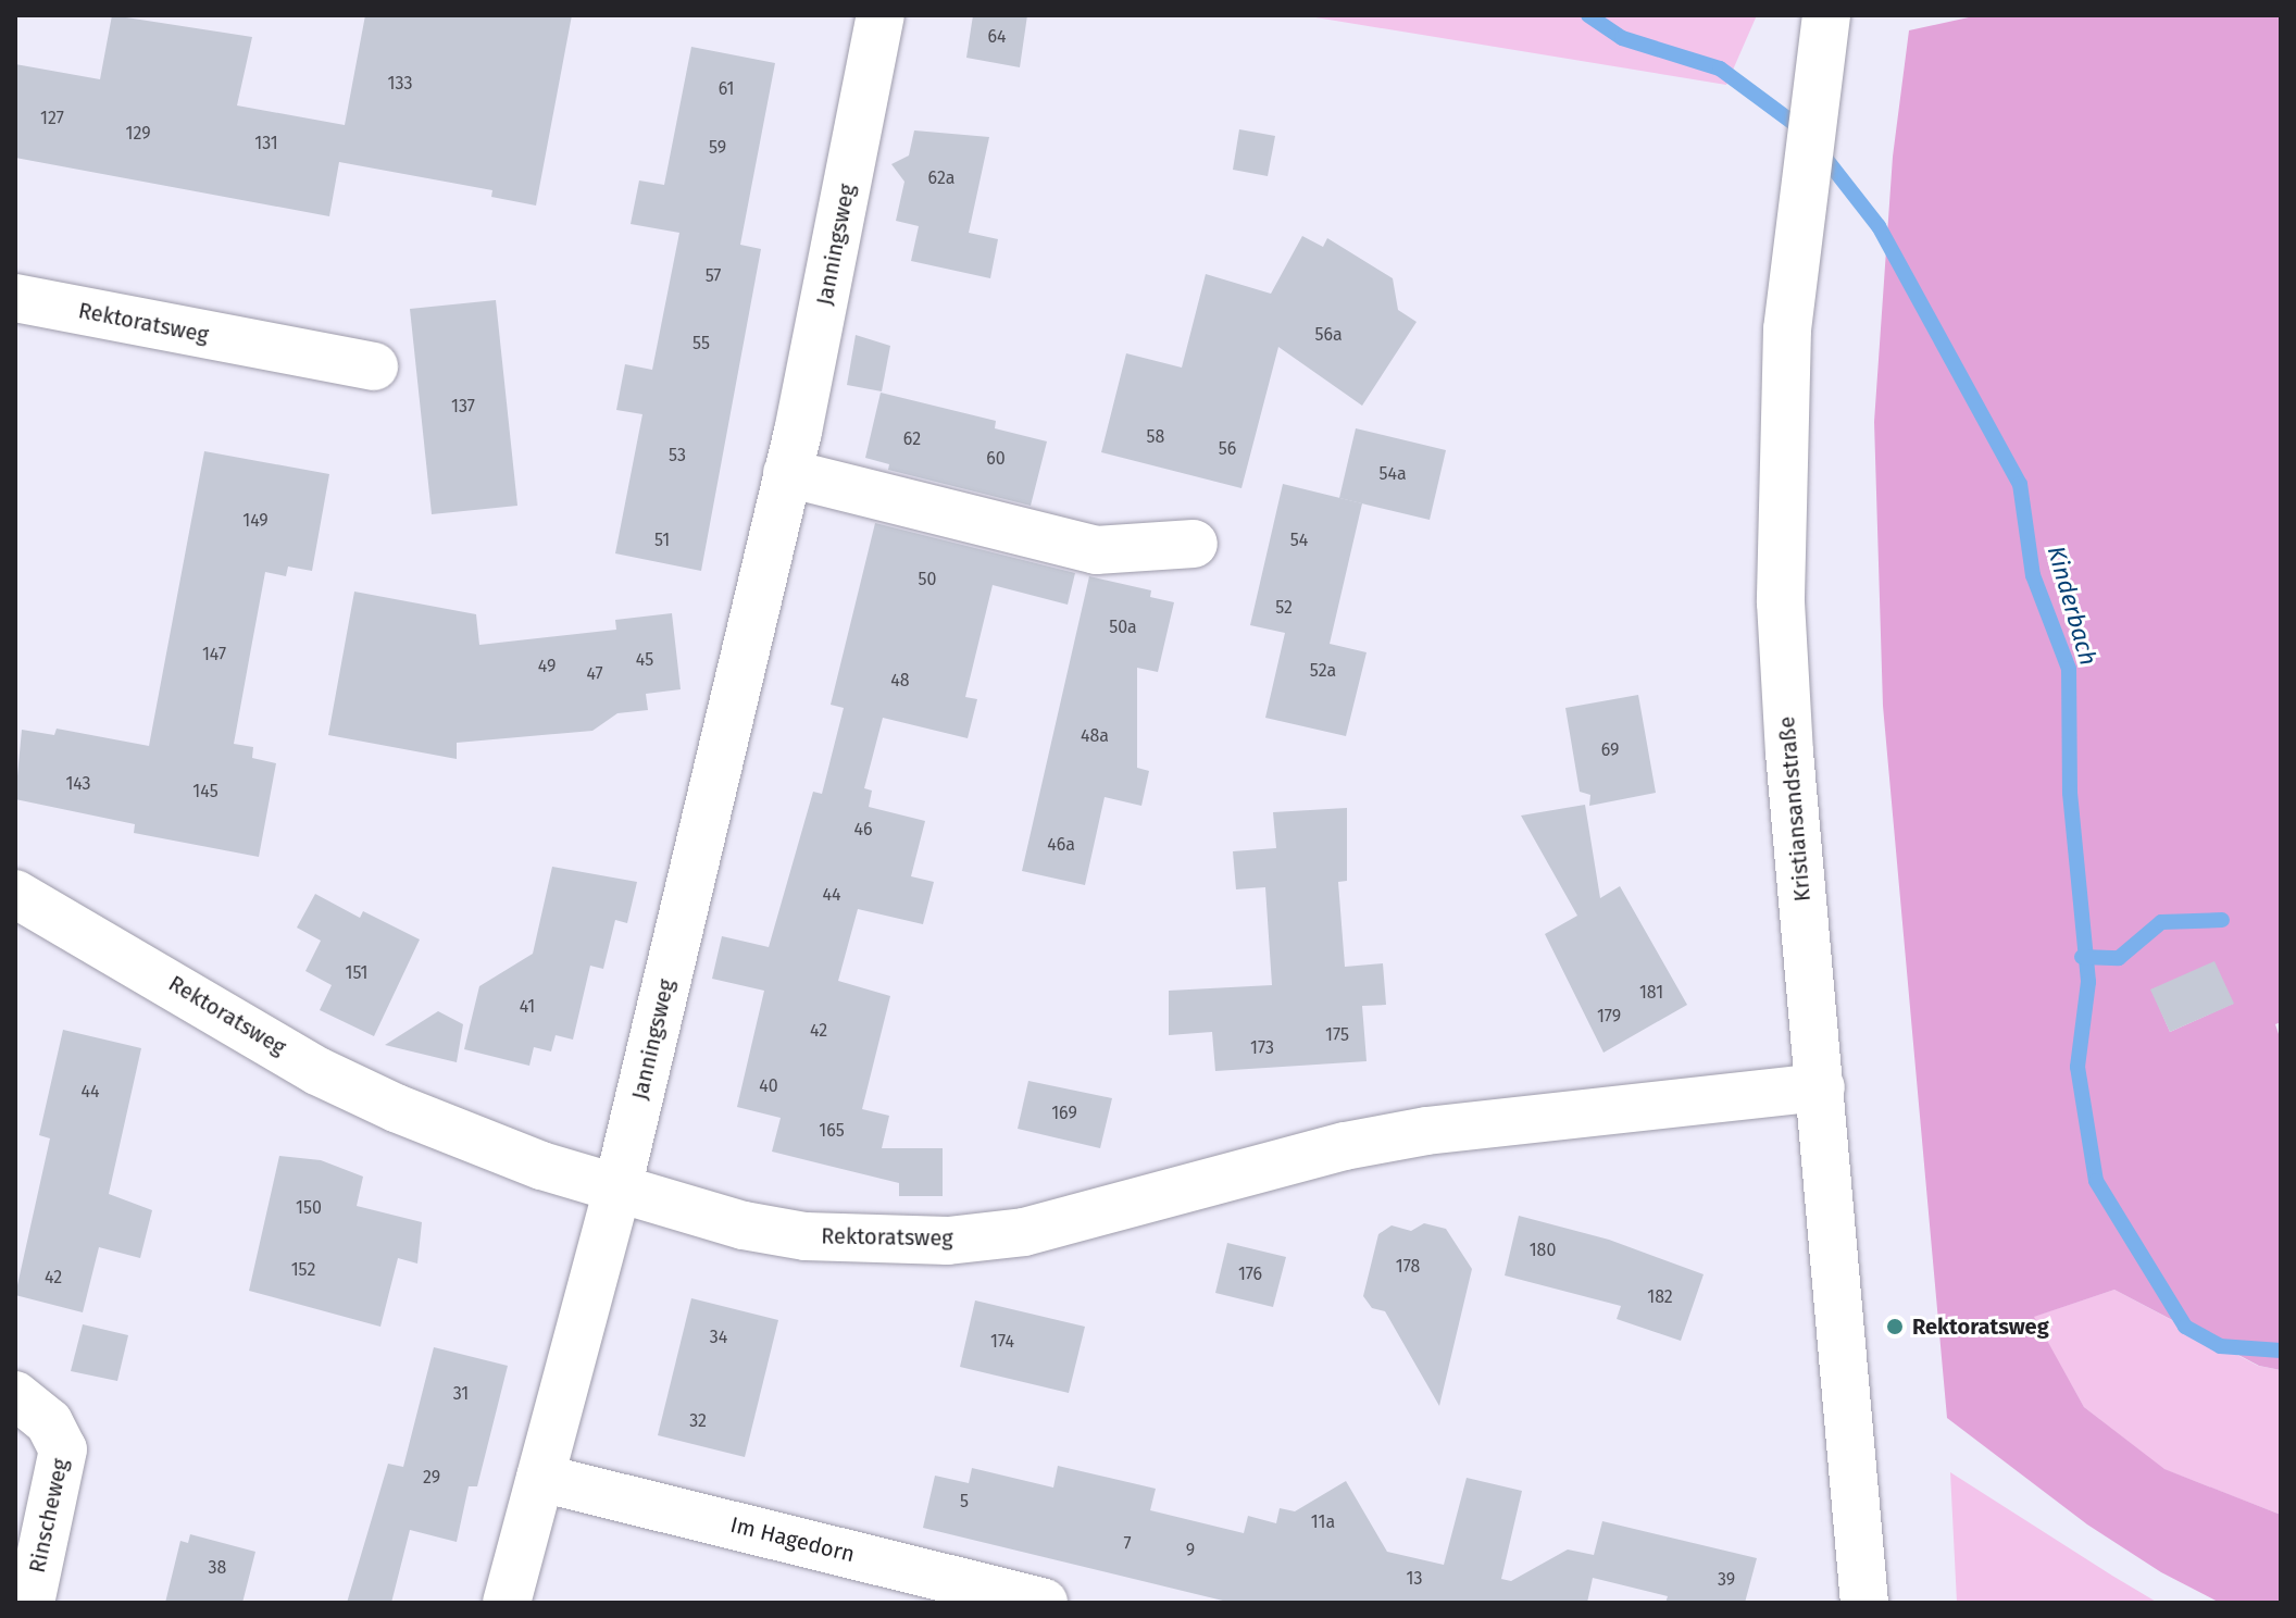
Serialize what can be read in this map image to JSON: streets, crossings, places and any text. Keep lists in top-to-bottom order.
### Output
{
  "streets": {
    "street": [
      "Janningsweg",
      "Rektoratsweg",
      "Kristiansandstraße",
      "Rinscheweg",
      "Im Hagedorn"
    ]
  },
  "crossings": [
    ["Janningsweg", "Rektoratsweg"],
    ["Janningsweg", "Im Hagedorn"],
    ["Rektoratsweg", "Kristiansandstraße"]
  ],
  "water": ["Kinderbach"],
  "places": ["Rektoratsweg"],
  "house_numbers": [
    "64",
    "133",
    "61",
    "127",
    "129",
    "131",
    "59",
    "62a",
    "57",
    "56a",
    "55",
    "137",
    "58",
    "62",
    "56",
    "53",
    "60",
    "54a",
    "149",
    "51",
    "54",
    "50",
    "52",
    "50a",
    "147",
    "45",
    "49",
    "52a",
    "47",
    "48",
    "48a",
    "69",
    "143",
    "145",
    "46",
    "46a",
    "44",
    "151",
    "181",
    "41",
    "179",
    "42",
    "175",
    "173",
    "40",
    "44",
    "169",
    "165",
    "150",
    "180",
    "178",
    "152",
    "176",
    "42",
    "182",
    "34",
    "174",
    "31",
    "32",
    "29",
    "5",
    "11a",
    "7",
    "9",
    "38",
    "13",
    "39"
  ]
}
